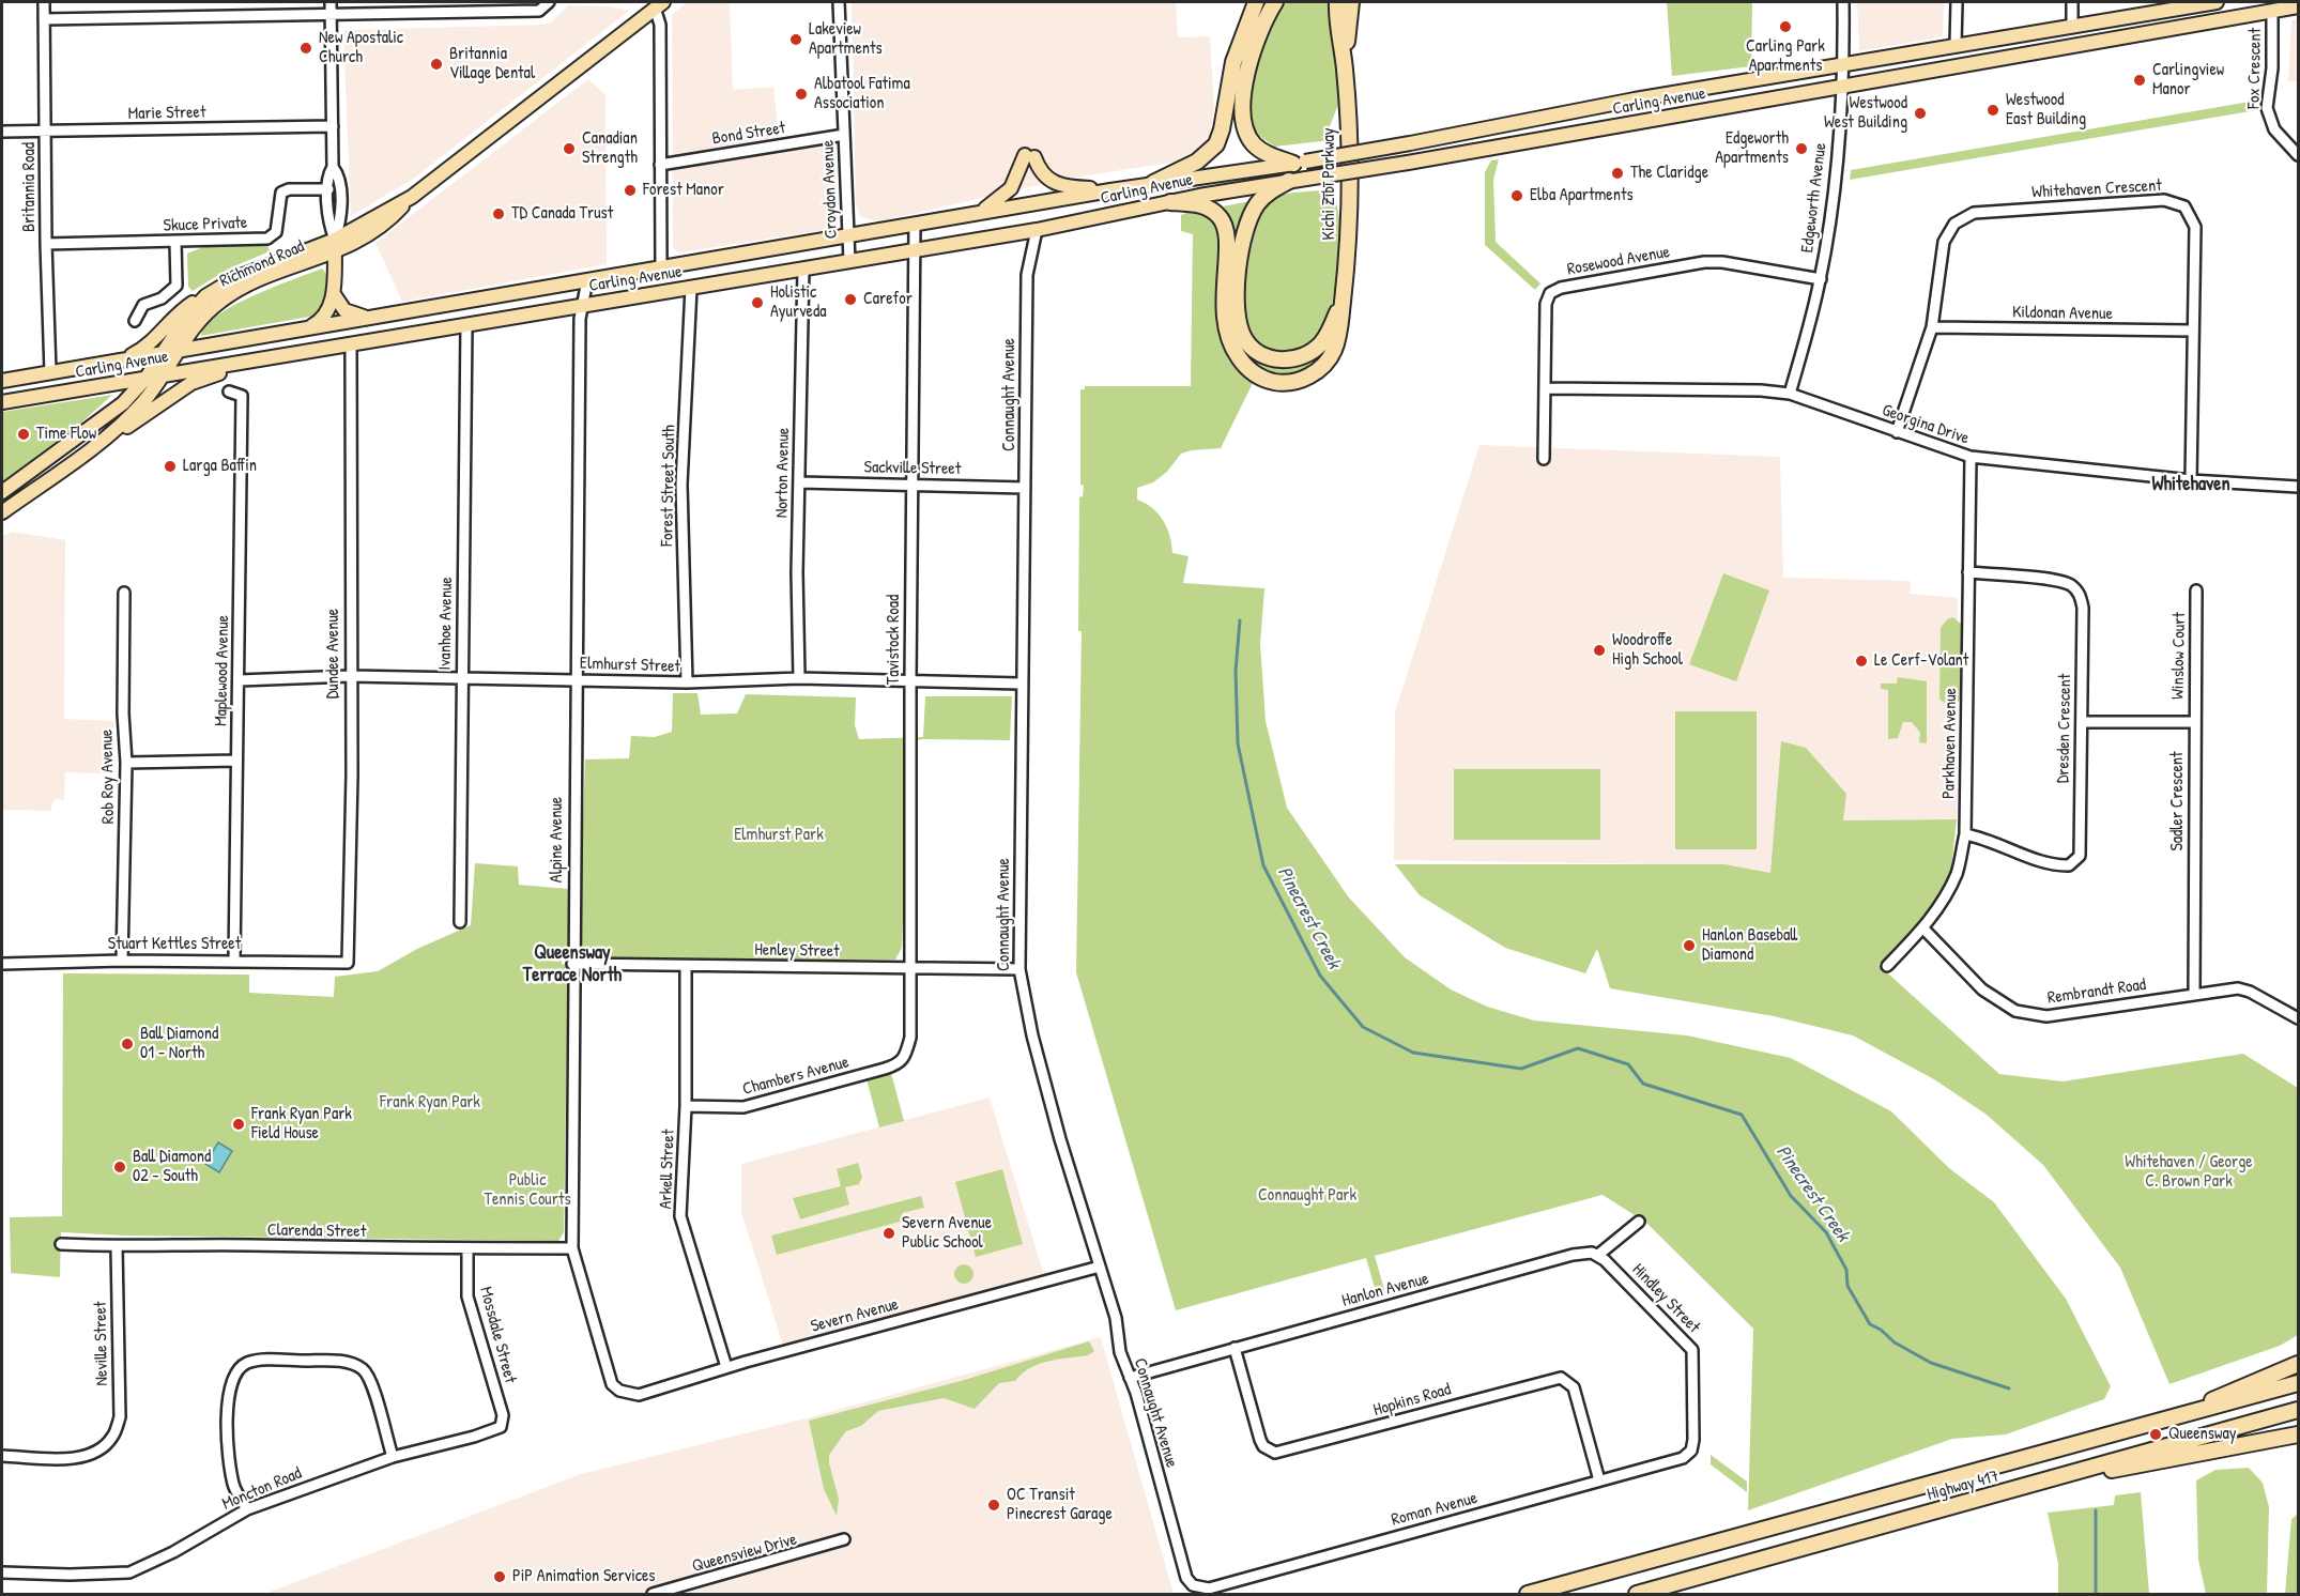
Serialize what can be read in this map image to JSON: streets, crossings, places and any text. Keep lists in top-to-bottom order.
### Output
{
  "streets": {
    "highway": ["Kichi Zībī Parkway", "Highway 417"],
    "main road": ["Carling Avenue", "Richmond Road"],
    "street": [
      "Fox Crescent",
      "Marie Street",
      "Bond Street",
      "Britannia Road",
      "Croydon Avenue",
      "Whitehaven Crescent",
      "Edgeworth Avenue",
      "Skuce Private",
      "Rosewood Avenue",
      "Kildonan Avenue",
      "Connaught Avenue",
      "Georgina Drive",
      "Sackville Street",
      "Norton Avenue",
      "Forest Street South",
      "Ivanhoe Avenue",
      "Tavistock Road",
      "Dundee Avenue",
      "Winslow Court",
      "Elmhurst Street",
      "Maplewood Avenue",
      "Dresden Crescent",
      "Parkhaven Avenue",
      "Rob Roy Avenue",
      "Sadler Crescent",
      "Alpine Avenue",
      "Stuart Kettles Street",
      "Henley Street",
      "Rembrandt Road",
      "Chambers Avenue",
      "Arkell Street",
      "Clarenda Street",
      "Hanlon Avenue",
      "Hindley Street",
      "Severn Avenue",
      "Mossdale Street",
      "Neville Street",
      "Hopkins Road",
      "Moncton Road",
      "Roman Avenue",
      "Queensview Drive"
    ]
  },
  "crossings": [
    ["Fox Crescent", "Carling Avenue"],
    ["Carling Avenue", "Kichi Zībī Parkway"],
    ["Carling Avenue", "Britannia Road"],
    ["Carling Avenue", "Croydon Avenue"],
    ["Carling Avenue", "Edgeworth Avenue"],
    ["Carling Avenue", "Richmond Road"],
    ["Carling Avenue", "Connaught Avenue"],
    ["Carling Avenue", "Norton Avenue"],
    ["Carling Avenue", "Forest Street South"],
    ["Carling Avenue", "Ivanhoe Avenue"],
    ["Carling Avenue", "Tavistock Road"],
    ["Carling Avenue", "Dundee Avenue"],
    ["Carling Avenue", "Alpine Avenue"],
    ["Marie Street", "Britannia Road"],
    ["Bond Street", "Croydon Avenue"],
    ["Britannia Road", "Skuce Private"],
    ["Whitehaven Crescent", "Kildonan Avenue"],
    ["Whitehaven Crescent", "Georgina Drive"],
    ["Edgeworth Avenue", "Rosewood Avenue"],
    ["Edgeworth Avenue", "Georgina Drive"],
    ["Rosewood Avenue", "Georgina Drive"],
    ["Connaught Avenue", "Sackville Street"],
    ["Connaught Avenue", "Elmhurst Street"],
    ["Connaught Avenue", "Henley Street"],
    ["Connaught Avenue", "Hanlon Avenue"],
    ["Connaught Avenue", "Severn Avenue"],
    ["Connaught Avenue", "Roman Avenue"],
    ["Georgina Drive", "Parkhaven Avenue"],
    ["Sackville Street", "Norton Avenue"],
    ["Sackville Street", "Tavistock Road"],
    ["Norton Avenue", "Elmhurst Street"],
    ["Forest Street South", "Elmhurst Street"],
    ["Ivanhoe Avenue", "Elmhurst Street"],
    ["Tavistock Road", "Elmhurst Street"],
    ["Tavistock Road", "Henley Street"],
    ["Tavistock Road", "Chambers Avenue"],
    ["Dundee Avenue", "Elmhurst Street"],
    ["Dundee Avenue", "Stuart Kettles Street"],
    ["Winslow Court", "Sadler Crescent"],
    ["Elmhurst Street", "Maplewood Avenue"],
    ["Elmhurst Street", "Alpine Avenue"],
    ["Maplewood Avenue", "Stuart Kettles Street"],
    ["Dresden Crescent", "Parkhaven Avenue"],
    ["Parkhaven Avenue", "Rembrandt Road"],
    ["Rob Roy Avenue", "Stuart Kettles Street"],
    ["Sadler Crescent", "Rembrandt Road"],
    ["Alpine Avenue", "Henley Street"],
    ["Alpine Avenue", "Clarenda Street"],
    ["Alpine Avenue", "Severn Avenue"],
    ["Henley Street", "Arkell Street"],
    ["Chambers Avenue", "Arkell Street"],
    ["Arkell Street", "Severn Avenue"],
    ["Clarenda Street", "Mossdale Street"],
    ["Clarenda Street", "Neville Street"],
    ["Hanlon Avenue", "Hindley Street"],
    ["Hanlon Avenue", "Hopkins Road"],
    ["Hindley Street", "Roman Avenue"],
    ["Mossdale Street", "Moncton Road"],
    ["Hopkins Road", "Roman Avenue"]
  ],
  "districts": ["Whitehaven", "Queensway Terrace North"],
  "water": ["Pinecrest Creek"],
  "parks": [
    "Elmhurst Park",
    "Frank Ryan Park",
    "Whitehaven / George C. Brown Park",
    "Public Tennis Courts",
    "Connaught Park"
  ],
  "places": [
    "Carling Park Apartments",
    "Lakeview Apartments",
    "New Apostalic Church",
    "Britannia Village Dental",
    "Carlingview Manor",
    "Albatool Fatima Association",
    "Westwood East Building",
    "Westwood West Building",
    "Canadian Strength",
    "Edgeworth Apartments",
    "The Claridge",
    "Forest Manor",
    "Elba Apartments",
    "TD Canada Trust",
    "Carefor",
    "Holistic Ayurveda",
    "Time Flow",
    "Larga Baffin",
    "Woodroffe High School",
    "Le Cerf-Volant",
    "Hanlon Baseball Diamond",
    "Ball Diamond 01 - North",
    "Frank Ryan Park Field House",
    "Ball Diamond 02 - South",
    "Severn Avenue Public School",
    "Queensway",
    "OC Transit Pinecrest Garage",
    "PiP Animation Services"
  ]
}
